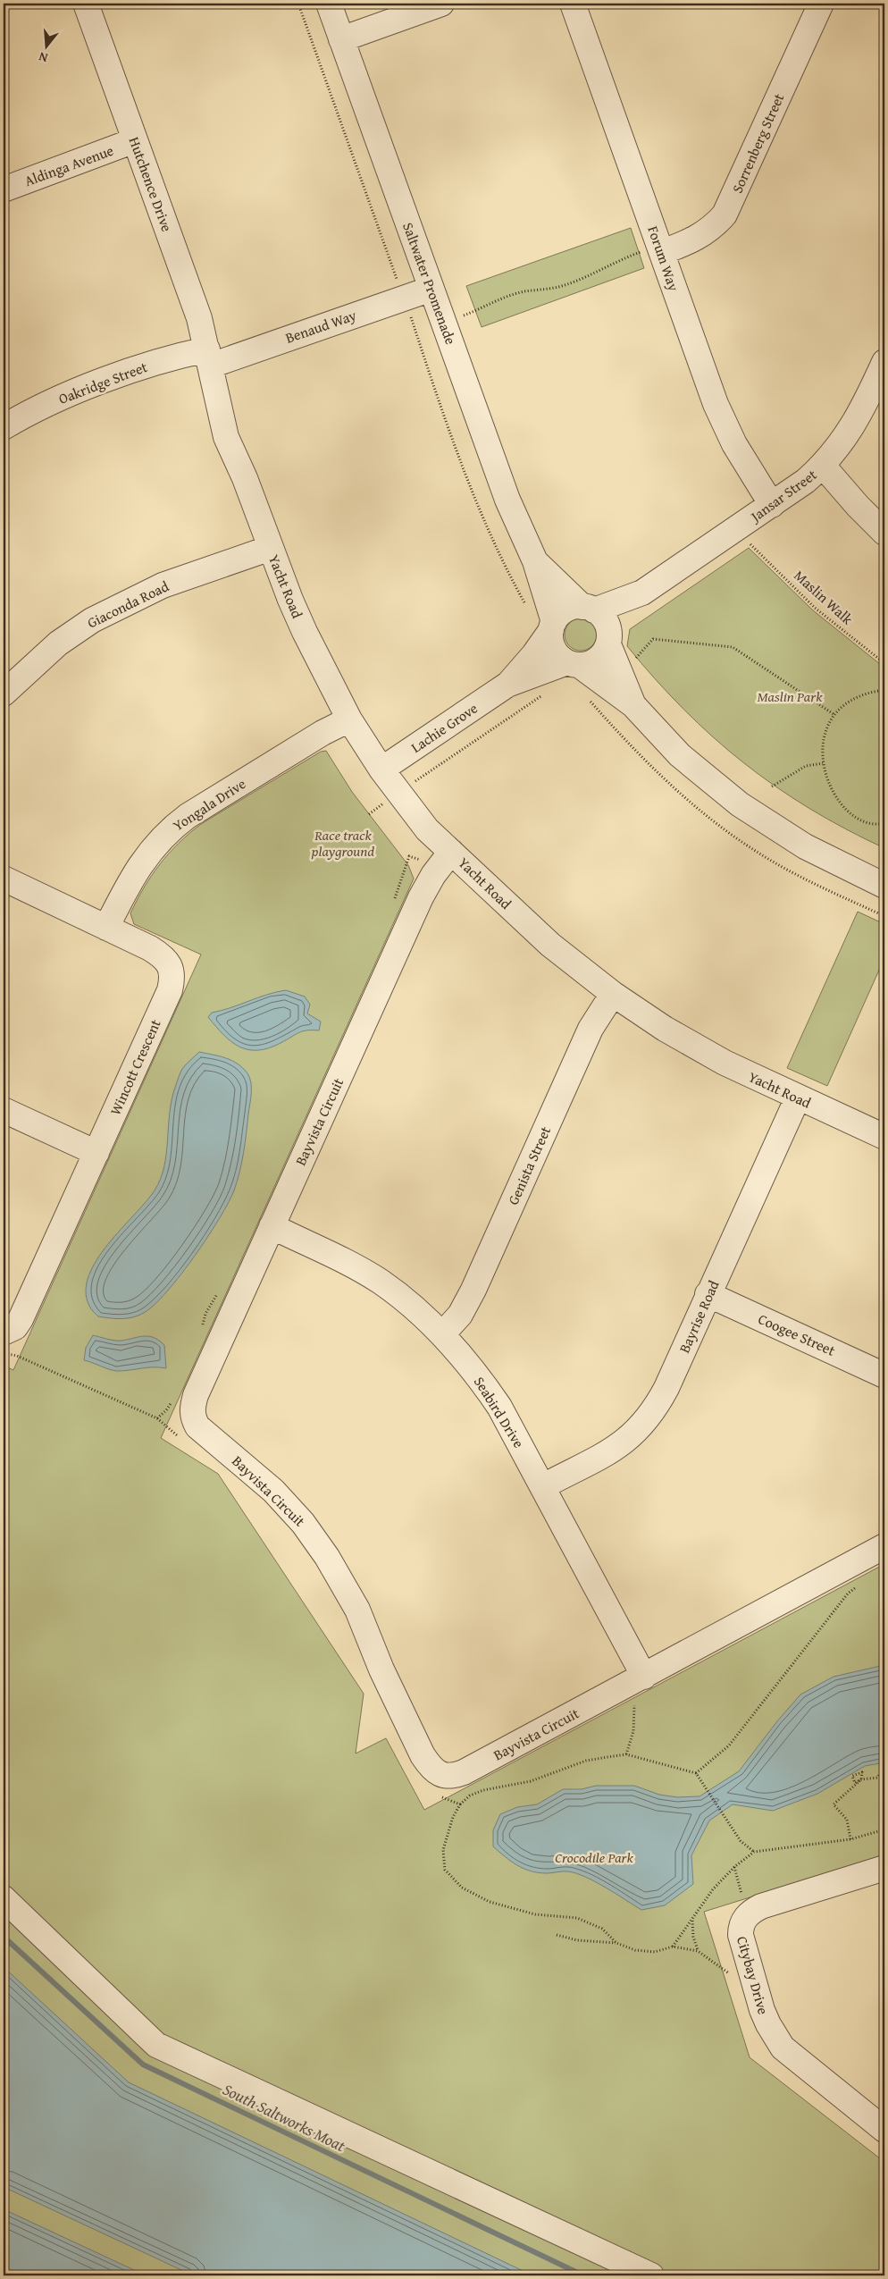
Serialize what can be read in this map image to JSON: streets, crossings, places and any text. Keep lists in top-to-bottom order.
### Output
{
  "streets": {
    "street": [
      "Sorrenberg Street",
      "Aldinga Avenue",
      "Hutchence Drive",
      "Forum Way",
      "Saltwater Promenade",
      "Benaud Way",
      "Oakridge Street",
      "Jansar Street",
      "Yacht Road",
      "Giaconda Road",
      "Lachie Grove",
      "Yongala Drive",
      "Wincott Crescent",
      "Bayvista Circuit",
      "Genista Street",
      "Bayrise Road",
      "Coogee Street",
      "Seabird Drive",
      "Citybay Drive"
    ],
    "path": ["Maslin Walk"]
  },
  "crossings": [
    ["Sorrenberg Street", "Forum Way"],
    ["Aldinga Avenue", "Hutchence Drive"],
    ["Hutchence Drive", "Benaud Way"],
    ["Hutchence Drive", "Oakridge Street"],
    ["Hutchence Drive", "Yacht Road"],
    ["Forum Way", "Jansar Street"],
    ["Saltwater Promenade", "Benaud Way"],
    ["Saltwater Promenade", "Jansar Street"],
    ["Saltwater Promenade", "Lachie Grove"],
    ["Benaud Way", "Oakridge Street"],
    ["Benaud Way", "Yacht Road"],
    ["Oakridge Street", "Yacht Road"],
    ["Jansar Street", "Lachie Grove"],
    ["Yacht Road", "Giaconda Road"],
    ["Yacht Road", "Lachie Grove"],
    ["Yacht Road", "Yongala Drive"],
    ["Yacht Road", "Bayvista Circuit"],
    ["Yacht Road", "Genista Street"],
    ["Yacht Road", "Bayrise Road"],
    ["Yongala Drive", "Wincott Crescent"],
    ["Bayvista Circuit", "Seabird Drive"],
    ["Genista Street", "Seabird Drive"],
    ["Bayrise Road", "Coogee Street"],
    ["Bayrise Road", "Seabird Drive"]
  ],
  "water": ["South Saltworks Moat"],
  "parks": ["Maslin Park", "Race track playground", "Crocodile Park"],
  "north": "bottom"
}
